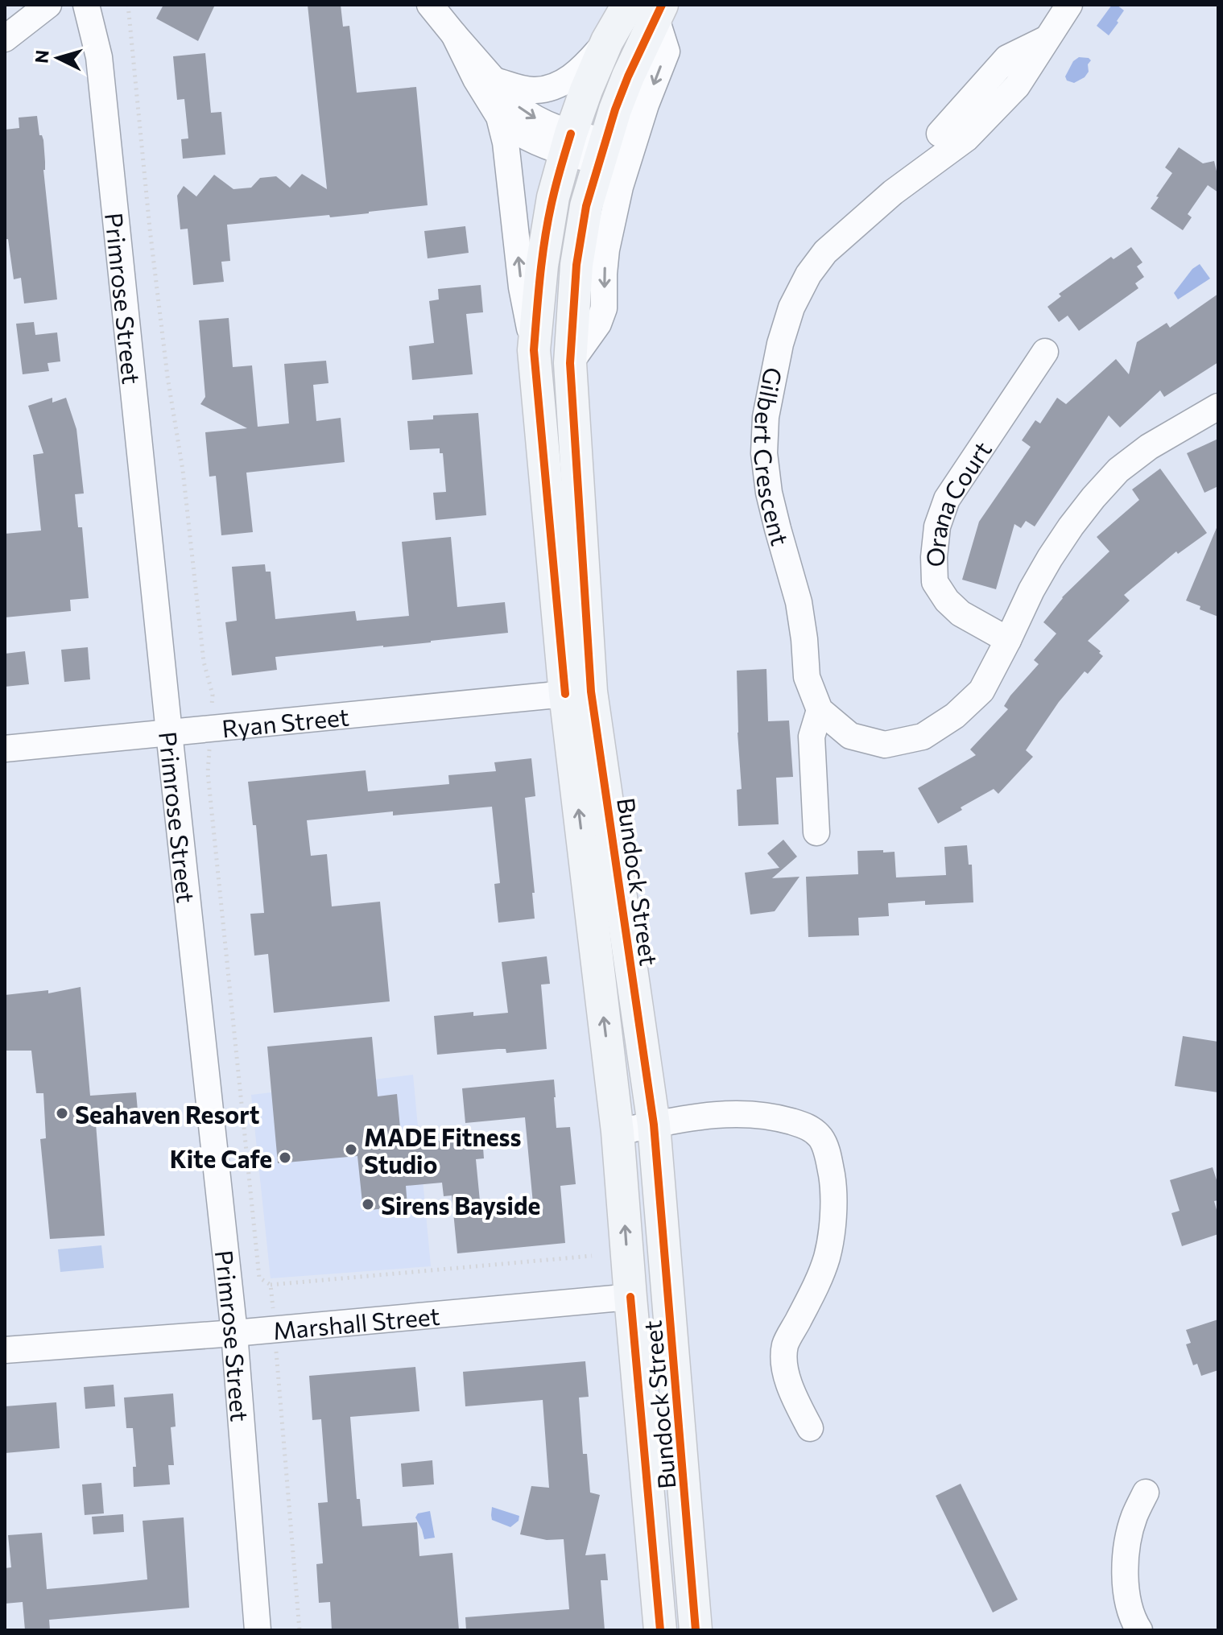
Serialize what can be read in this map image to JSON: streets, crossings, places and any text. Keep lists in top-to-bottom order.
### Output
{
  "streets": {
    "main road": ["Bundock Street"],
    "street": [
      "Primrose Street",
      "Gilbert Crescent",
      "Orana Court",
      "Ryan Street",
      "Marshall Street"
    ]
  },
  "crossings": [
    ["Primrose Street", "Ryan Street"],
    ["Primrose Street", "Marshall Street"],
    ["Gilbert Crescent", "Orana Court"],
    ["Ryan Street", "Bundock Street"],
    ["Bundock Street", "Marshall Street"]
  ],
  "places": [
    "Seahaven Resort",
    "MADE Fitness Studio",
    "Kite Cafe",
    "Sirens Bayside"
  ],
  "north": "left"
}
